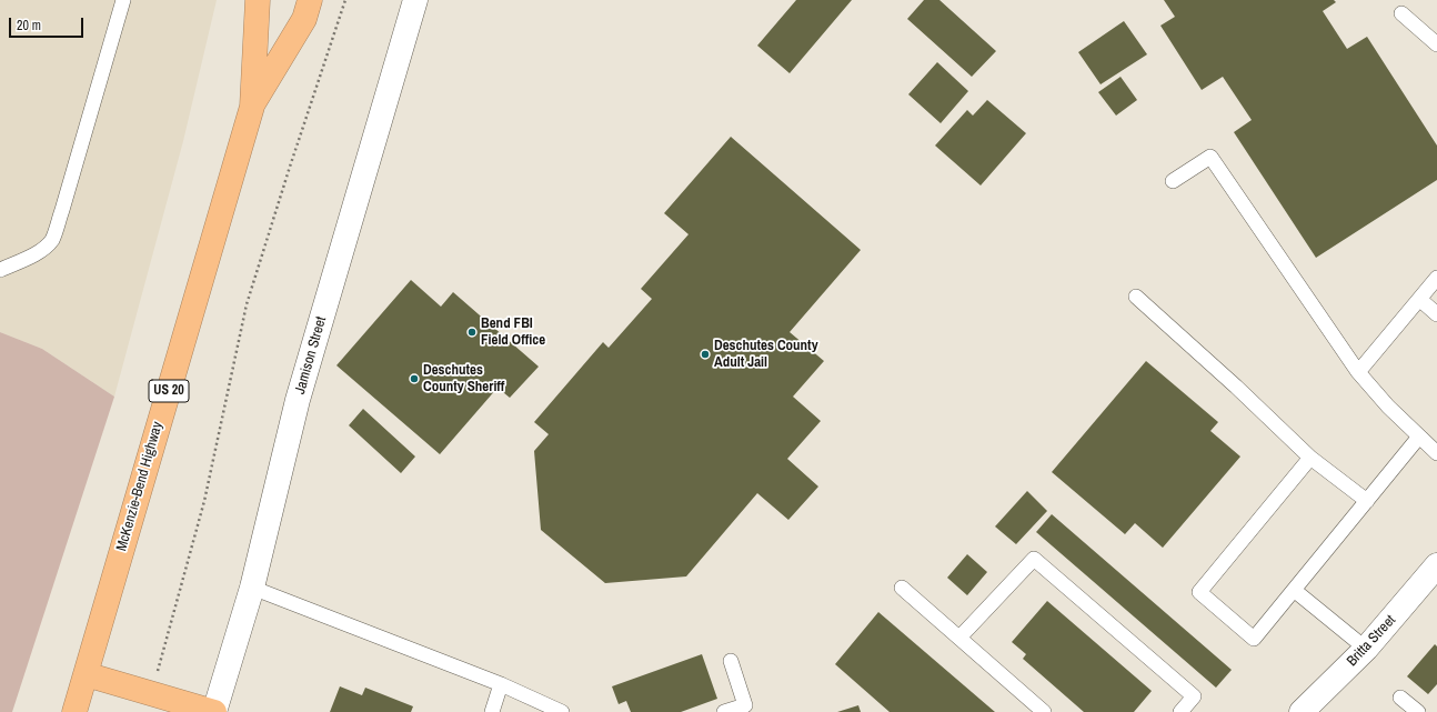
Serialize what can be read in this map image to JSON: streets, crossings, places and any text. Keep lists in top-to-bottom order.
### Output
{
  "streets": {
    "highway": ["US 20", "McKenzie-Bend Highway"],
    "street": ["Jamison Street", "Britta Street"]
  },
  "places": ["Bend FBI Field Office", "Deschutes County Adult Jail", "Deschutes County Sheriff"],
  "scale_bar": "20 m"
}
